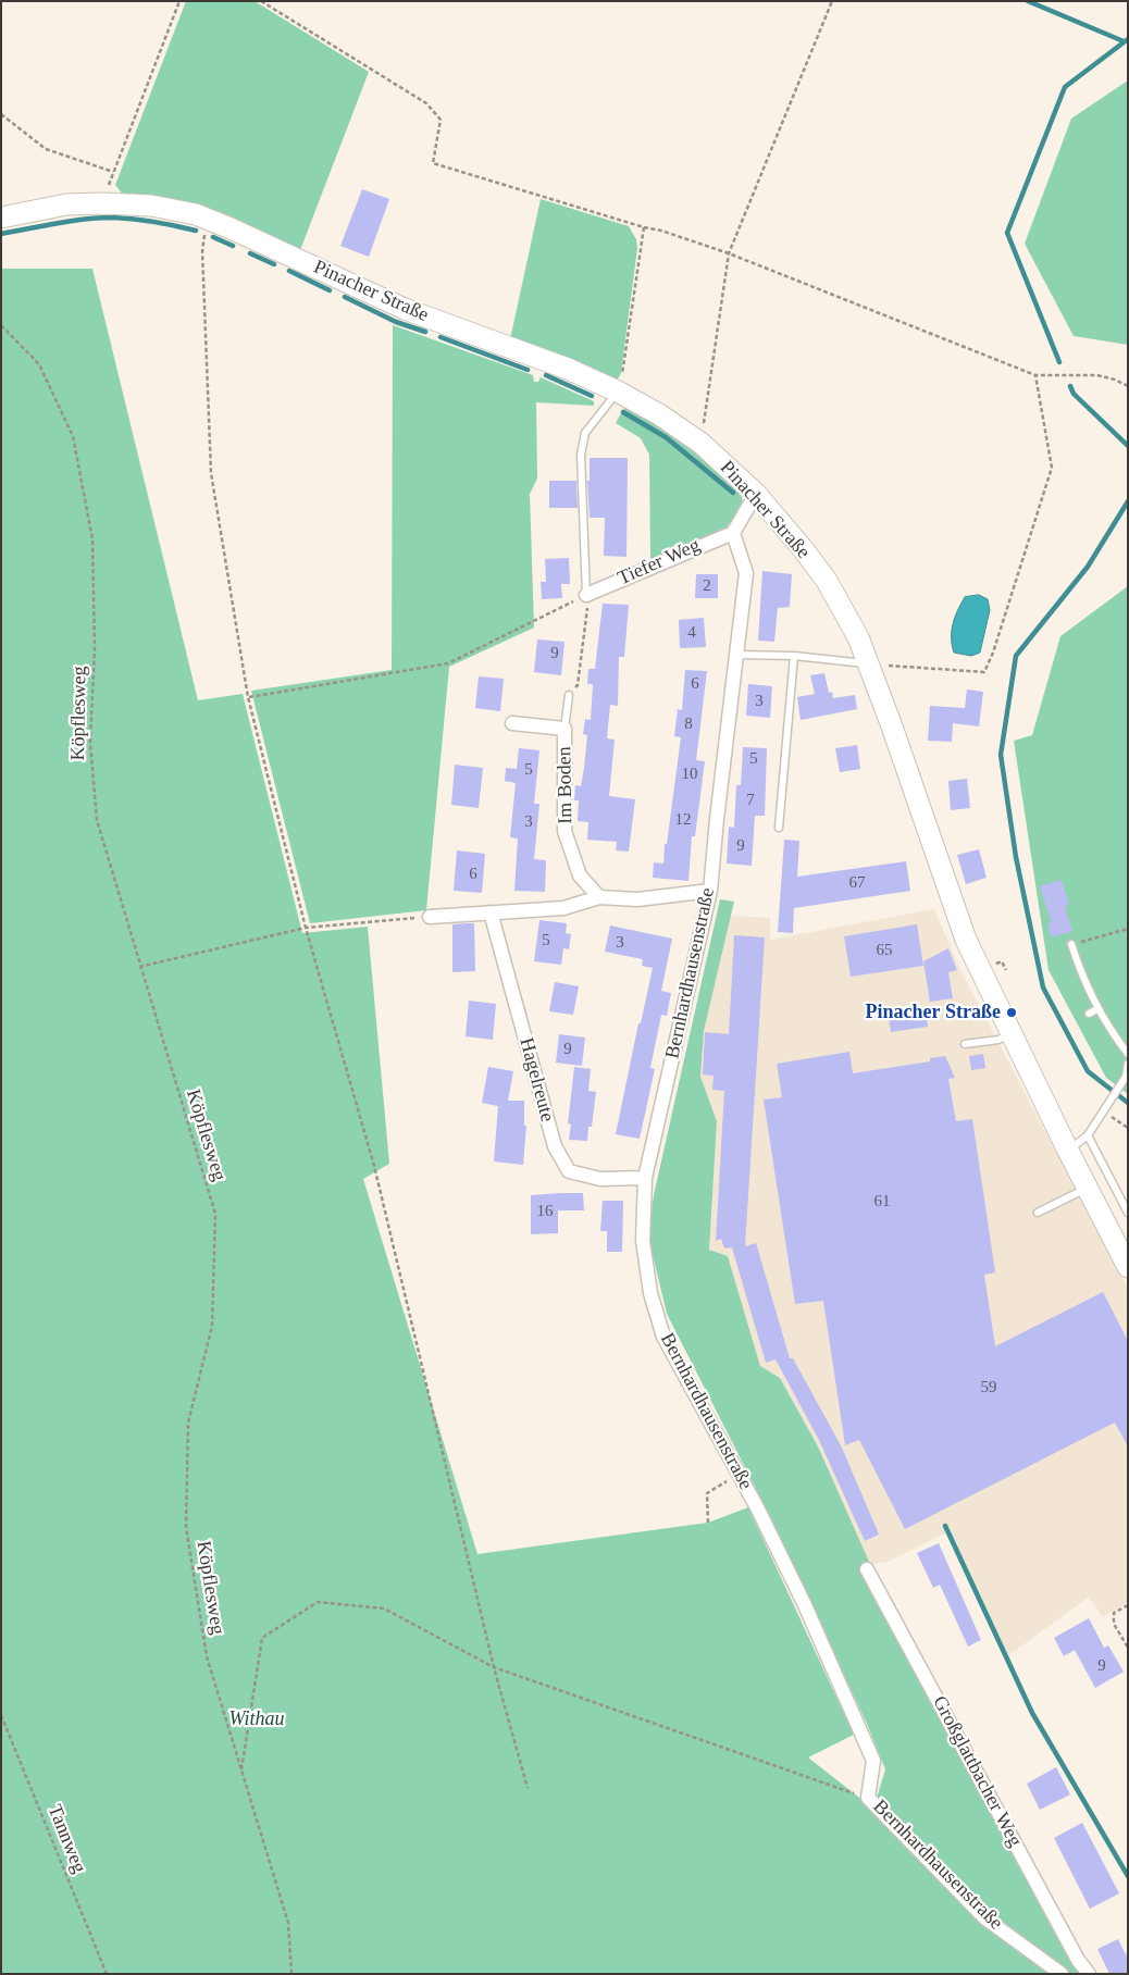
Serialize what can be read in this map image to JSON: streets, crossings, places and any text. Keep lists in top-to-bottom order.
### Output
{
  "streets": {
    "street": [
      "Pinacher Straße",
      "Tiefer Weg",
      "Im Boden",
      "Bernhardhausenstraße",
      "Hagelreute",
      "Großglattbacher Weg"
    ],
    "path": ["Köpflesweg", "Tannweg"]
  },
  "crossings": [
    ["Tiefer Weg", "Bernhardhausenstraße"],
    ["Bernhardhausenstraße", "Hagelreute"]
  ],
  "parks": ["Withau"],
  "places": ["Pinacher Straße"],
  "house_numbers": [
    "2",
    "4",
    "9",
    "6",
    "3",
    "8",
    "5",
    "5",
    "10",
    "7",
    "12",
    "3",
    "9",
    "6",
    "67",
    "5",
    "3",
    "65",
    "9",
    "61",
    "16",
    "59",
    "9"
  ]
}
